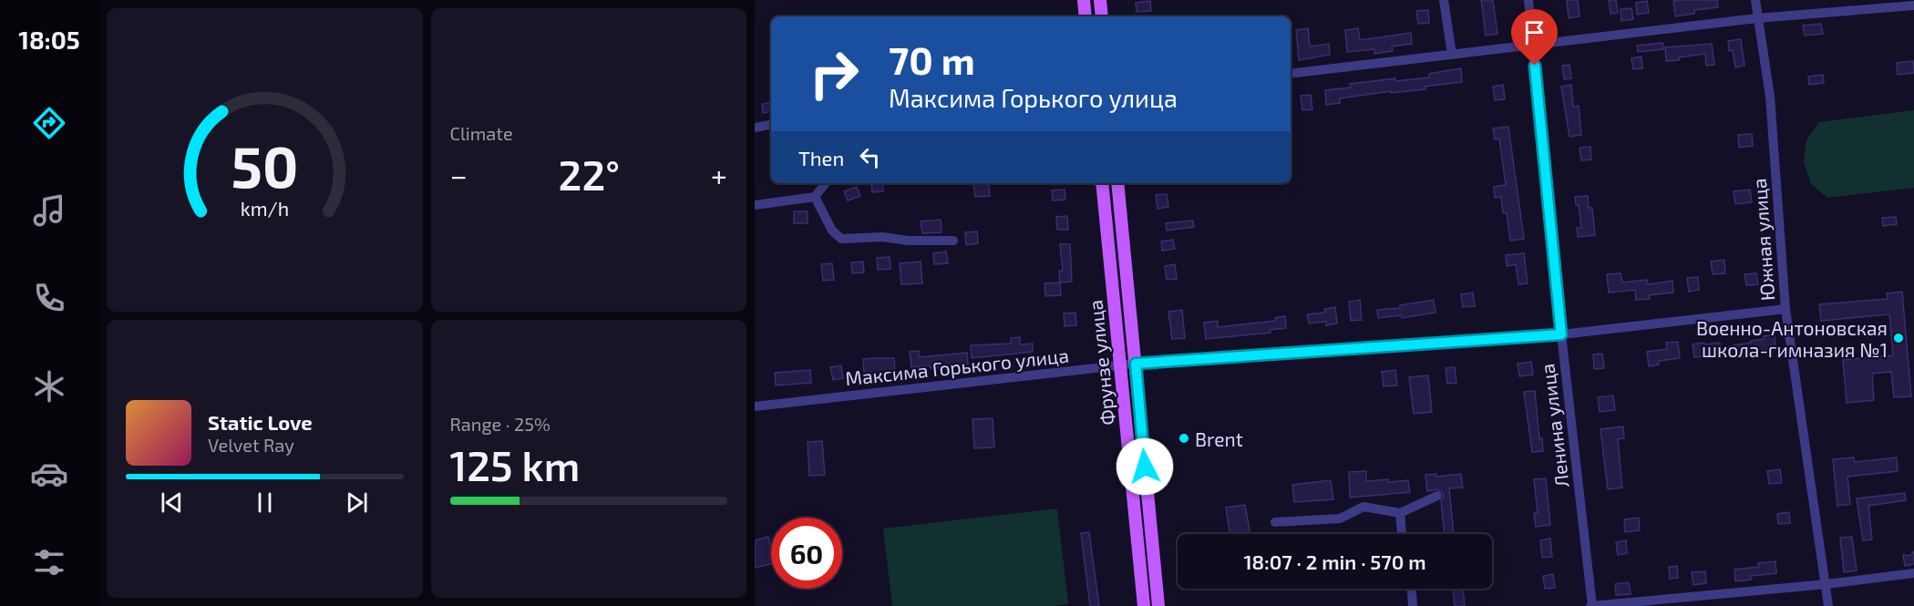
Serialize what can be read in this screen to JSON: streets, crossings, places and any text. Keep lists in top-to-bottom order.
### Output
{
  "streets": {
    "main road": ["Фрунзе улица"],
    "street": ["Южная улица", "Максима Горького улица", "Ленина улица"]
  },
  "crossings": [
    ["Южная улица", "Максима Горького улица"],
    ["Фрунзе улица", "Максима Горького улица"],
    ["Максима Горького улица", "Ленина улица"]
  ],
  "places": ["Военно-Антоновская школа-гимназия №1", "Brent"],
  "page": {
    "tabs": "18:05",
    "tile": [
      "Climate",
      ["Range · 25%", "125 km"]
    ],
    "turn": ["70 m", "Максима Горького улица"],
    "then": "Then",
    "heat": ["−", "22°", "+"],
    "song": ["Static Love", "Velvet Ray"],
    "limit": "60",
    "trip": "18:07 · 2 min · 570 m",
    "gauge": ["50", "km/h"]
  }
}
